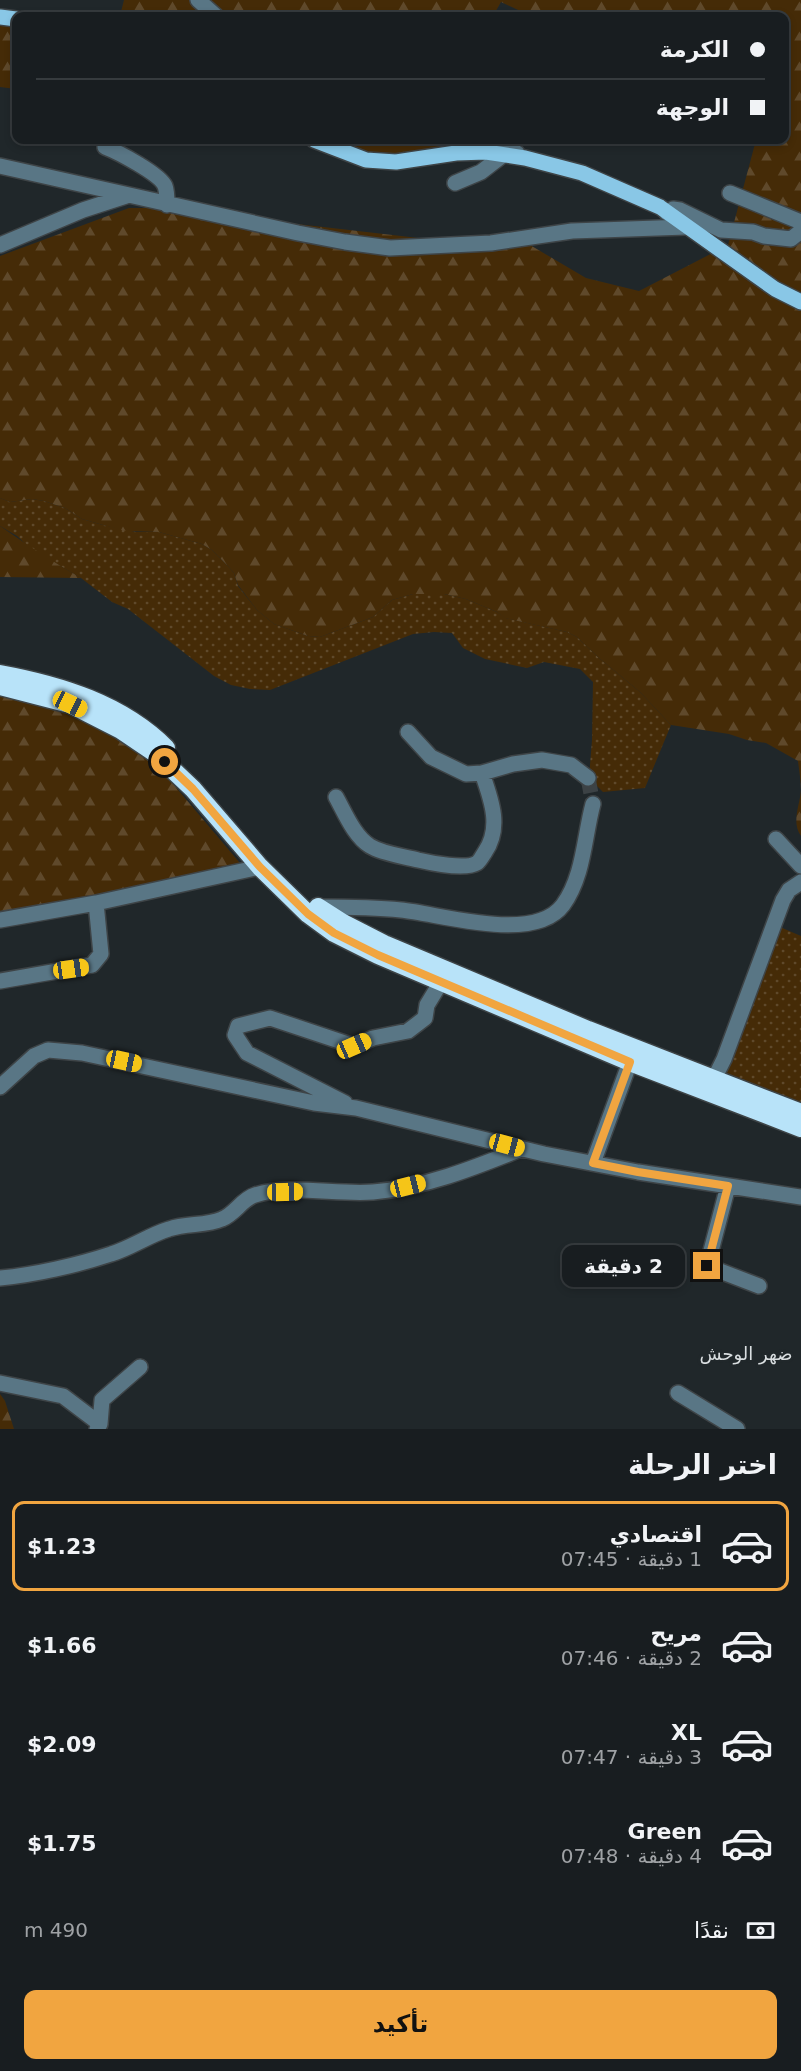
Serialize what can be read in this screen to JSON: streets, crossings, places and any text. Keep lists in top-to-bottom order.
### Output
{
  "districts": ["ضهر الوحش"],
  "page": {
    "banner": ["الكرمة", "الوجهة"],
    "bubble": "2 دقيقة",
    "heading": "اختر الرحلة",
    "list": [
      {
        "name": "اقتصادي",
        "note": "1 دقيقة · 07:45",
        "value": "$1.23"
      },
      {
        "name": "مريح",
        "note": "2 دقيقة · 07:46",
        "value": "$1.66"
      },
      {
        "name": "XL",
        "note": "3 دقيقة · 07:47",
        "value": "$2.09"
      },
      {
        "name": "Green",
        "note": "4 دقيقة · 07:48",
        "value": "$1.75"
      }
    ],
    "pay": ["نقدًا", "490 m"],
    "buttons": "تأكيد"
  }
}
